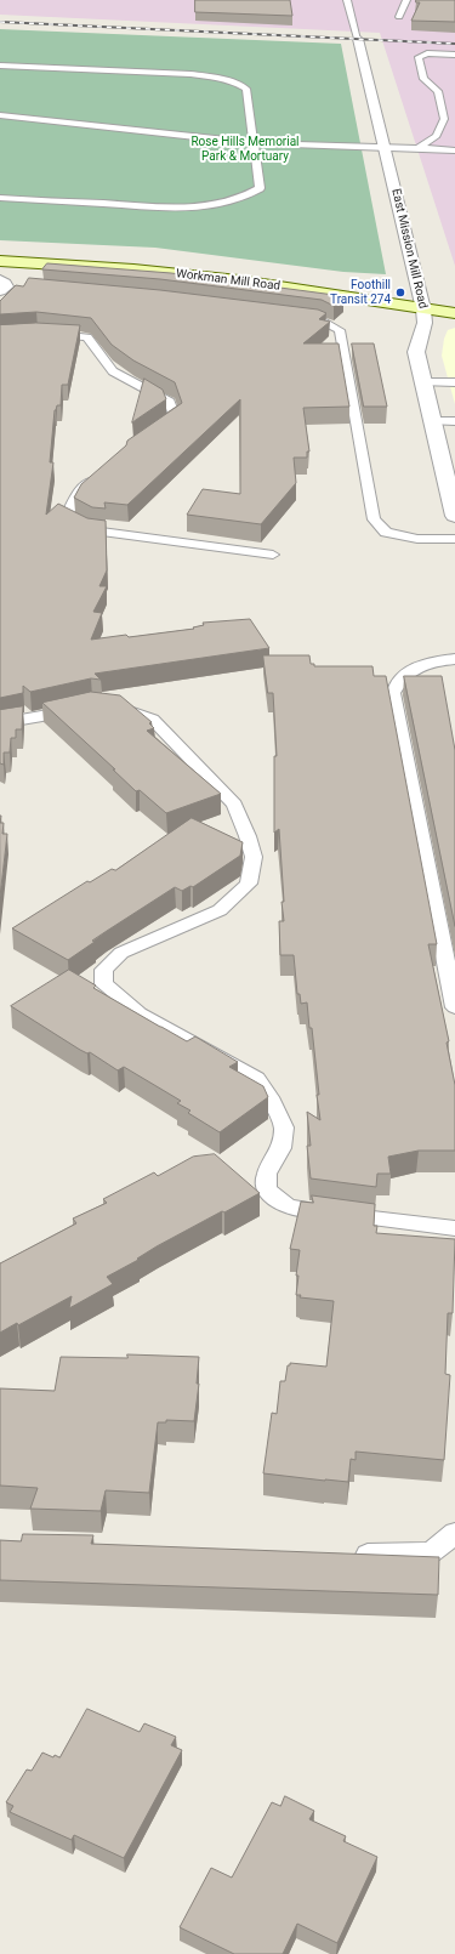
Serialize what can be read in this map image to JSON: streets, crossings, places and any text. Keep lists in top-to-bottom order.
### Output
{
  "streets": {
    "main road": ["Workman Mill Road"],
    "street": ["East Mission Mill Road"]
  },
  "crossings": [
    ["East Mission Mill Road", "Workman Mill Road"]
  ],
  "parks": ["Rose Hills Memorial Park & Mortuary"],
  "places": ["Foothill Transit 274"]
}
